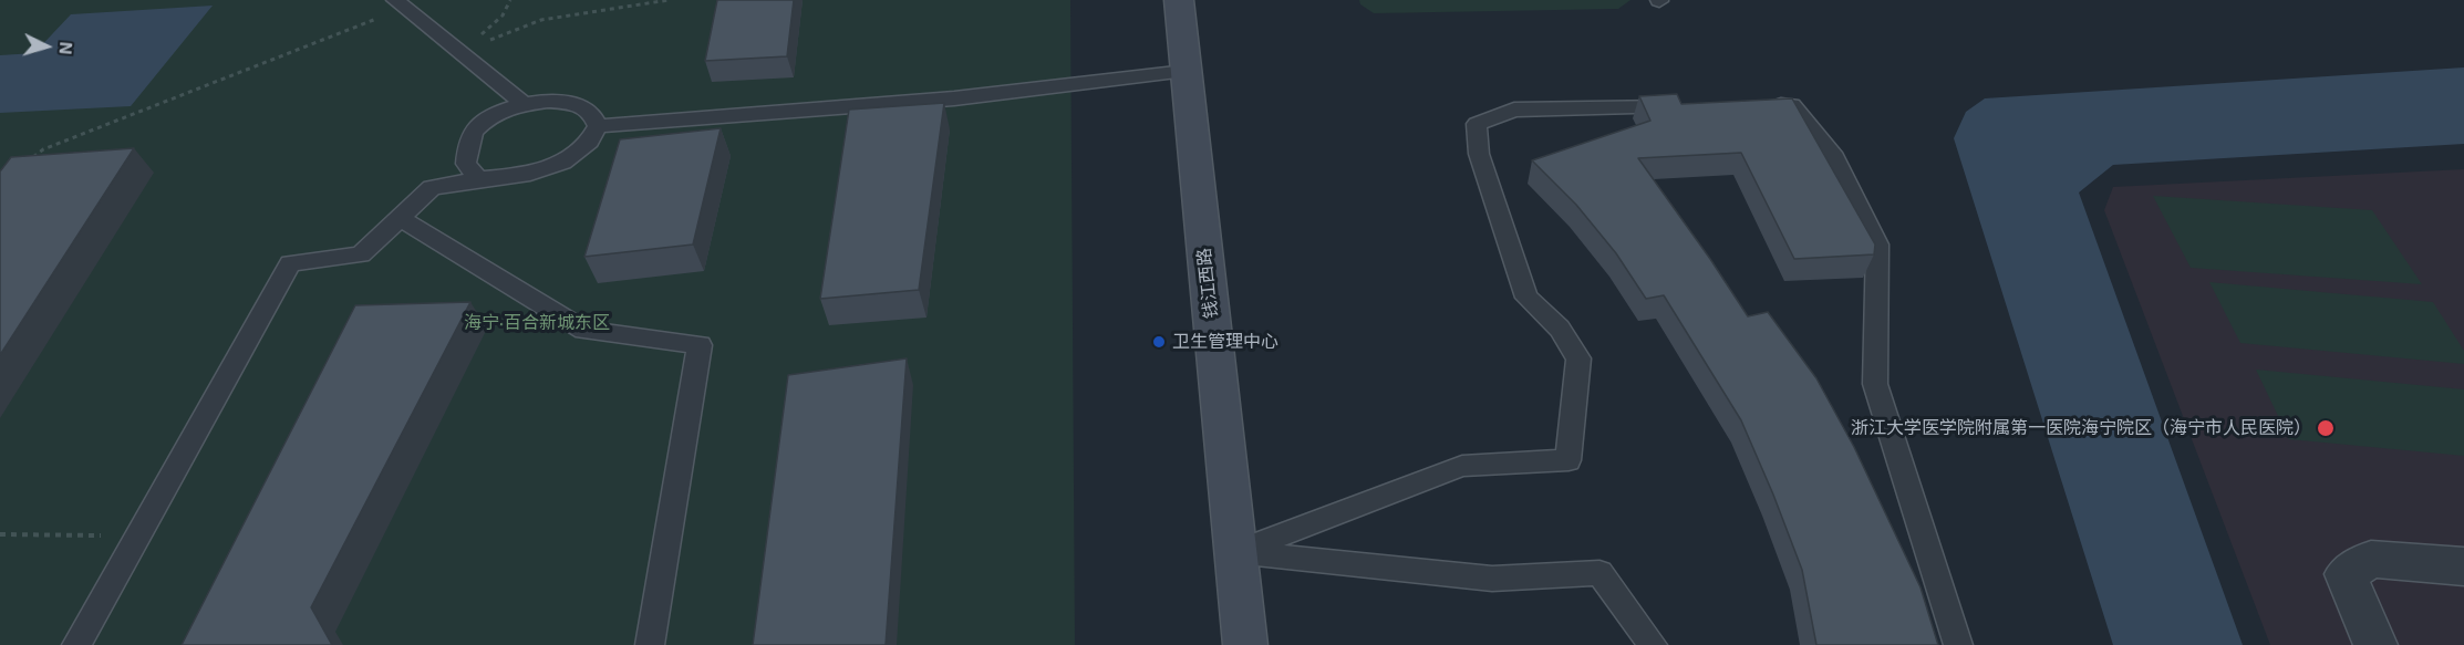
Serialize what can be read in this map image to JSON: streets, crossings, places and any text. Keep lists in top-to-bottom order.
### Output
{
  "streets": {
    "main road": ["钱江西路"]
  },
  "parks": ["海宁·百合新城东区"],
  "places": ["卫生管理中心", "浙江大学医学院附属第一医院海宁院区（海宁市人民医院）"],
  "north": "right"
}
